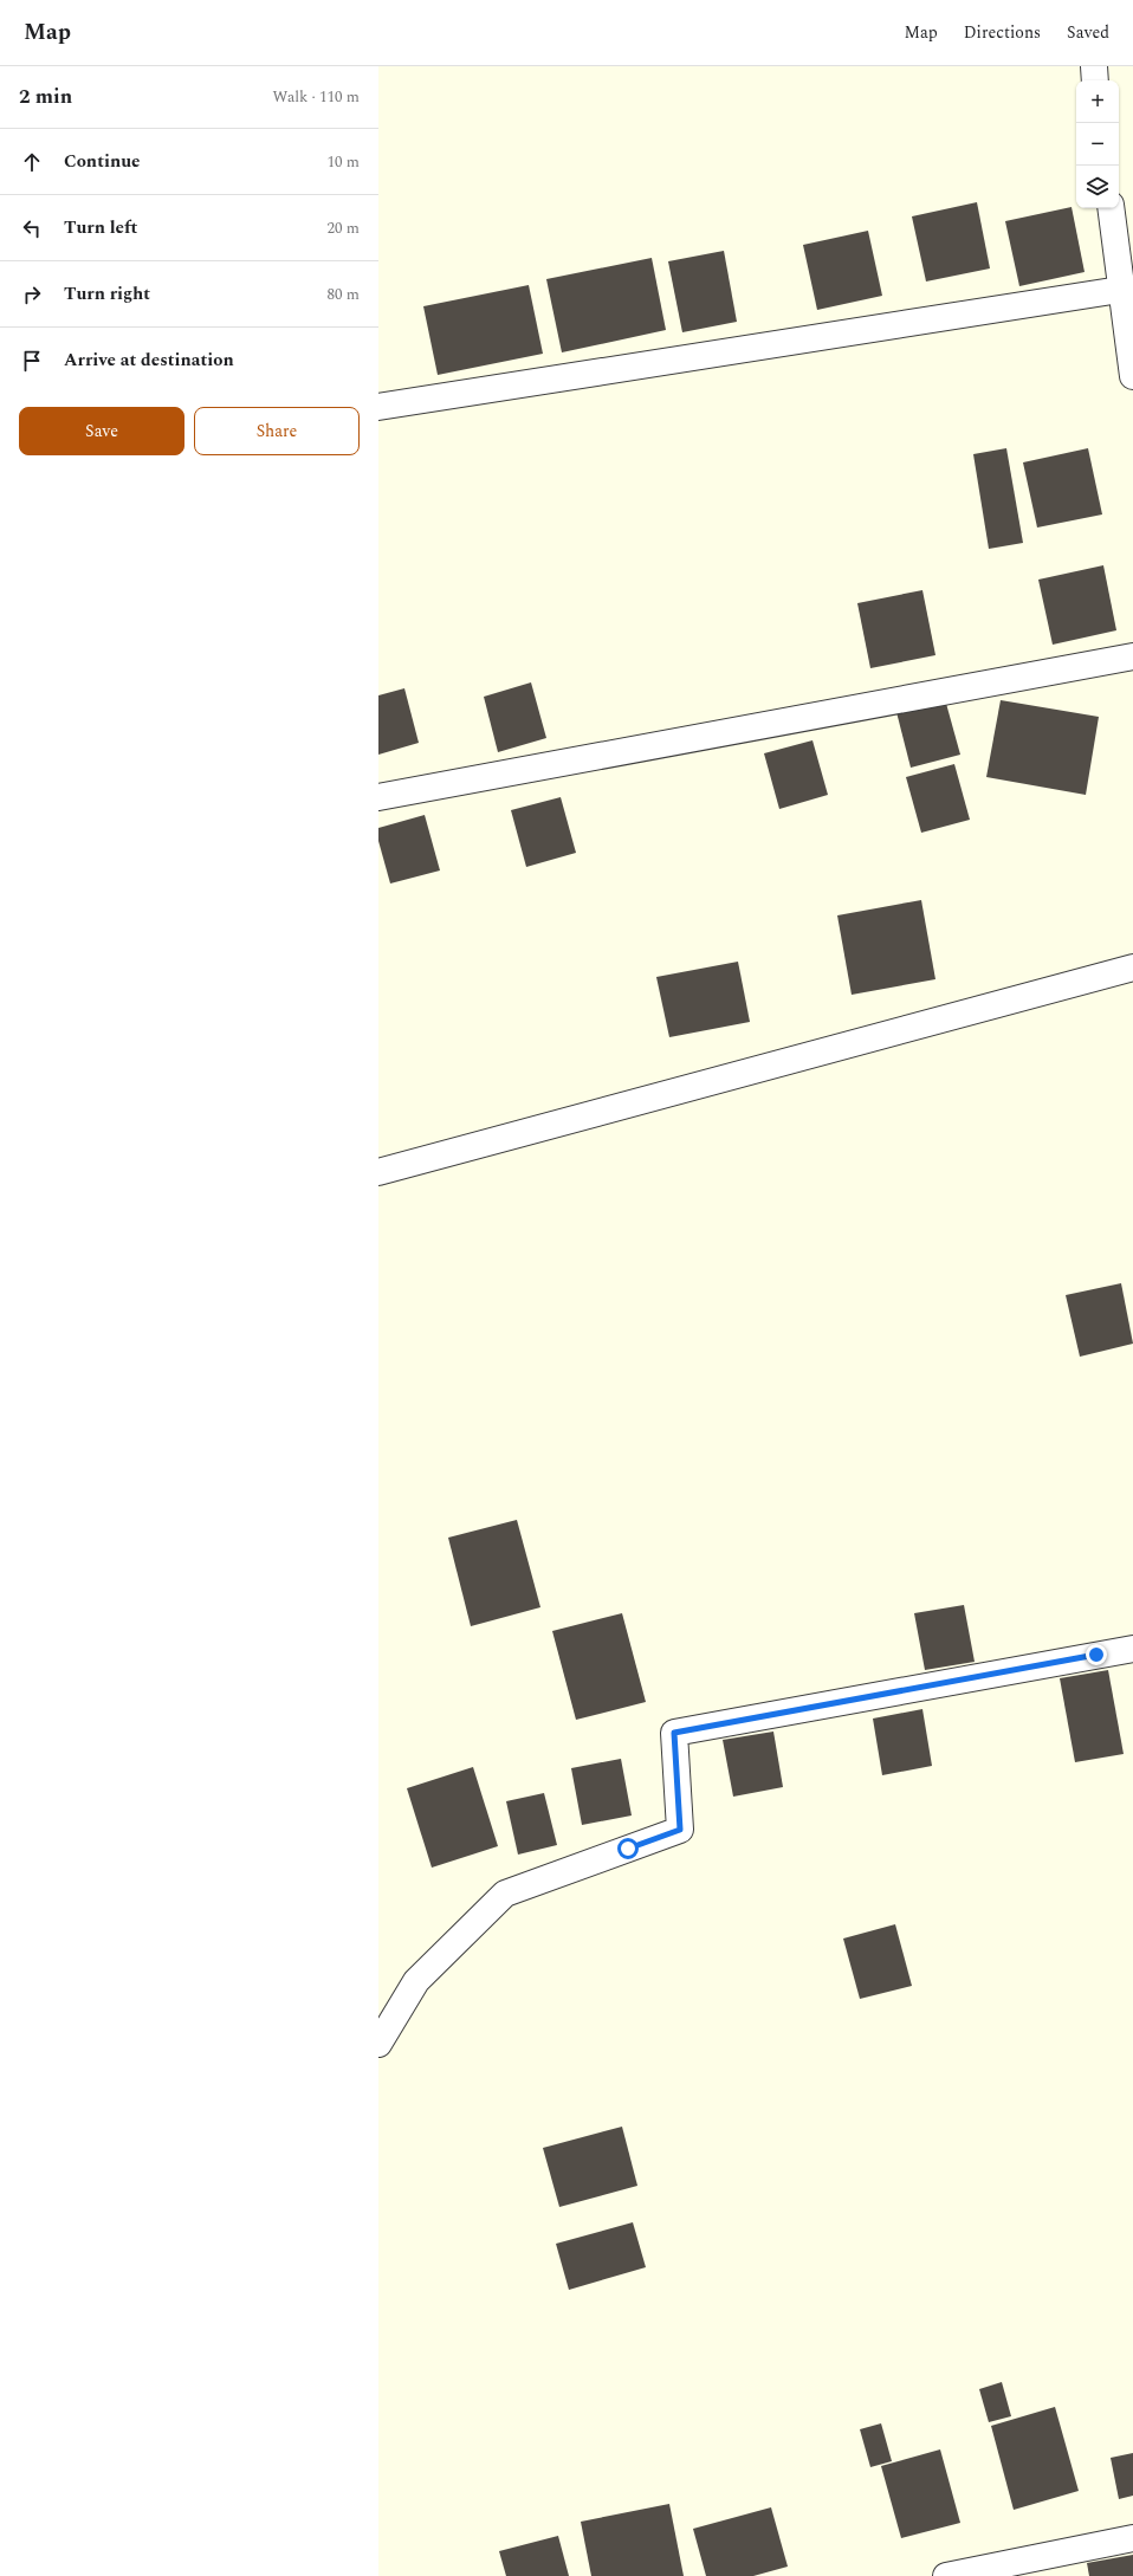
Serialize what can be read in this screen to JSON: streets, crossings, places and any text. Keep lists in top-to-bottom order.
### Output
{
  "page": {
    "header": "Map",
    "nav": ["Map", "Directions", "Saved"],
    "heading": ["2 min", "Walk · 110 m"],
    "map_buttons": ["+", "−"],
    "list": [
      ["Continue", "10 m"],
      ["Turn left", "20 m"],
      ["Turn right", "80 m"],
      "Arrive at destination"
    ],
    "buttons": ["Save", "Share"]
  }
}
